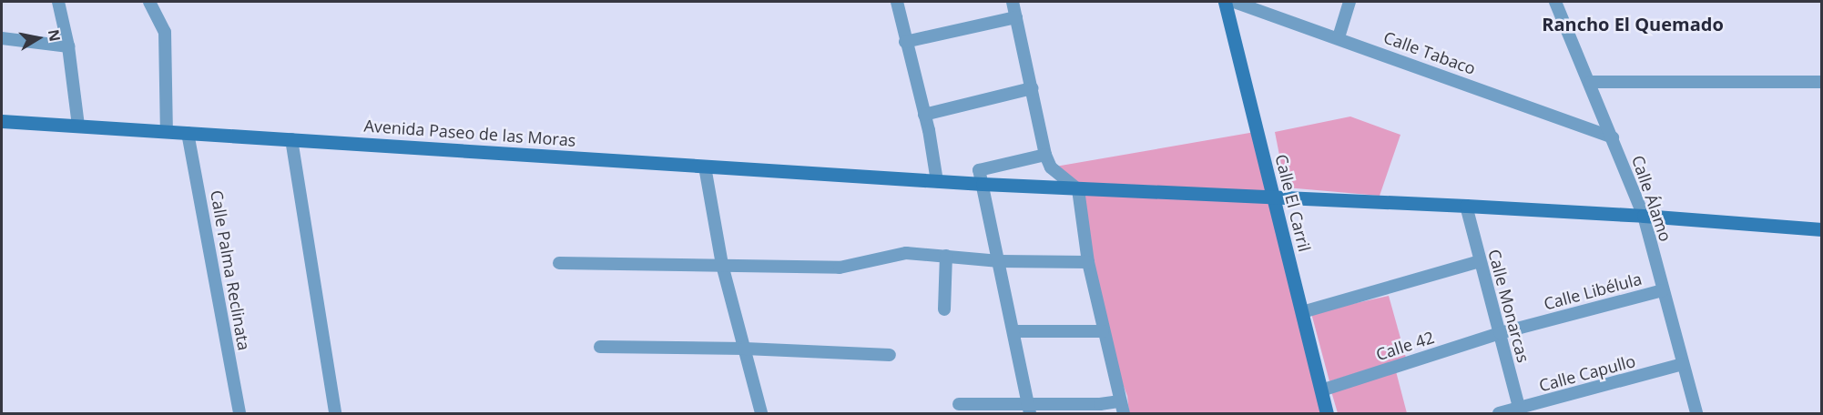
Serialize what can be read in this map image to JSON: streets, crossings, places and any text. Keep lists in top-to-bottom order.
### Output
{
  "streets": {
    "main road": ["Avenida Paseo de las Moras", "Calle El Carril"],
    "street": [
      "Calle Tabaco",
      "Calle Álamo",
      "Calle Palma Reclinata",
      "Calle Libélula",
      "Calle Monarcas",
      "Calle 42",
      "Calle Capullo"
    ]
  },
  "crossings": [
    ["Calle Tabaco", "Calle Álamo"],
    ["Avenida Paseo de las Moras", "Calle Álamo"],
    ["Avenida Paseo de las Moras", "Calle El Carril"],
    ["Avenida Paseo de las Moras", "Calle Palma Reclinata"],
    ["Avenida Paseo de las Moras", "Calle Monarcas"],
    ["Calle Álamo", "Calle Libélula"],
    ["Calle Álamo", "Calle Capullo"],
    ["Calle El Carril", "Calle 42"],
    ["Calle Libélula", "Calle Monarcas"],
    ["Calle Libélula", "Calle 42"],
    ["Calle Monarcas", "Calle 42"],
    ["Calle Monarcas", "Calle Capullo"]
  ],
  "districts": ["Rancho El Quemado"],
  "north": "right"
}
